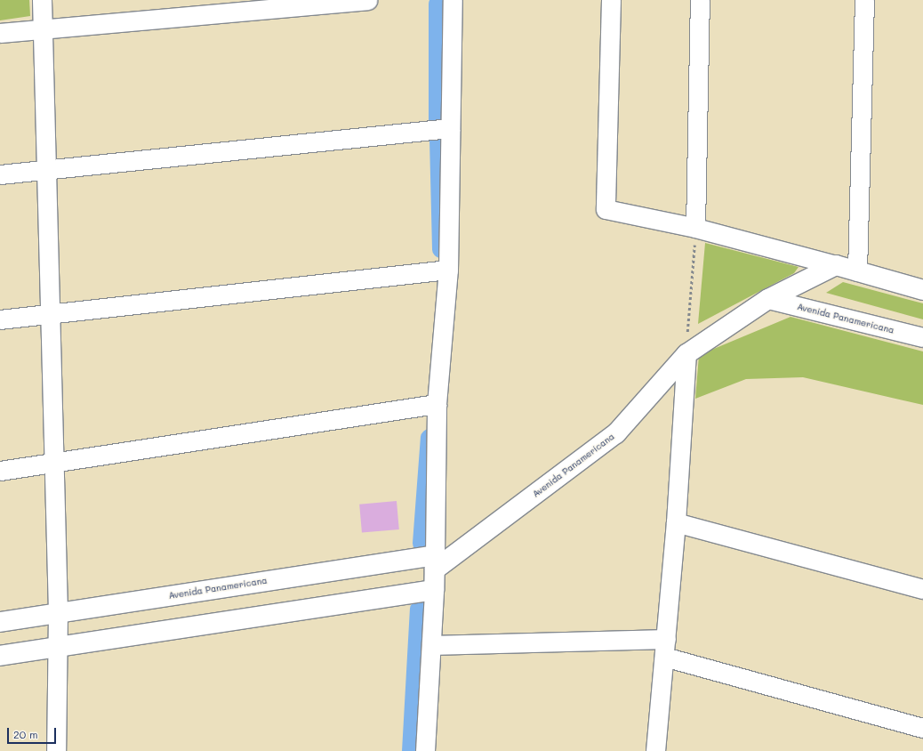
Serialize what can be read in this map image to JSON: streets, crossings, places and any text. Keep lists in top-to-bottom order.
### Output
{
  "streets": {
    "main road": ["Avenida Panamericana"]
  },
  "scale_bar": "20 m"
}
